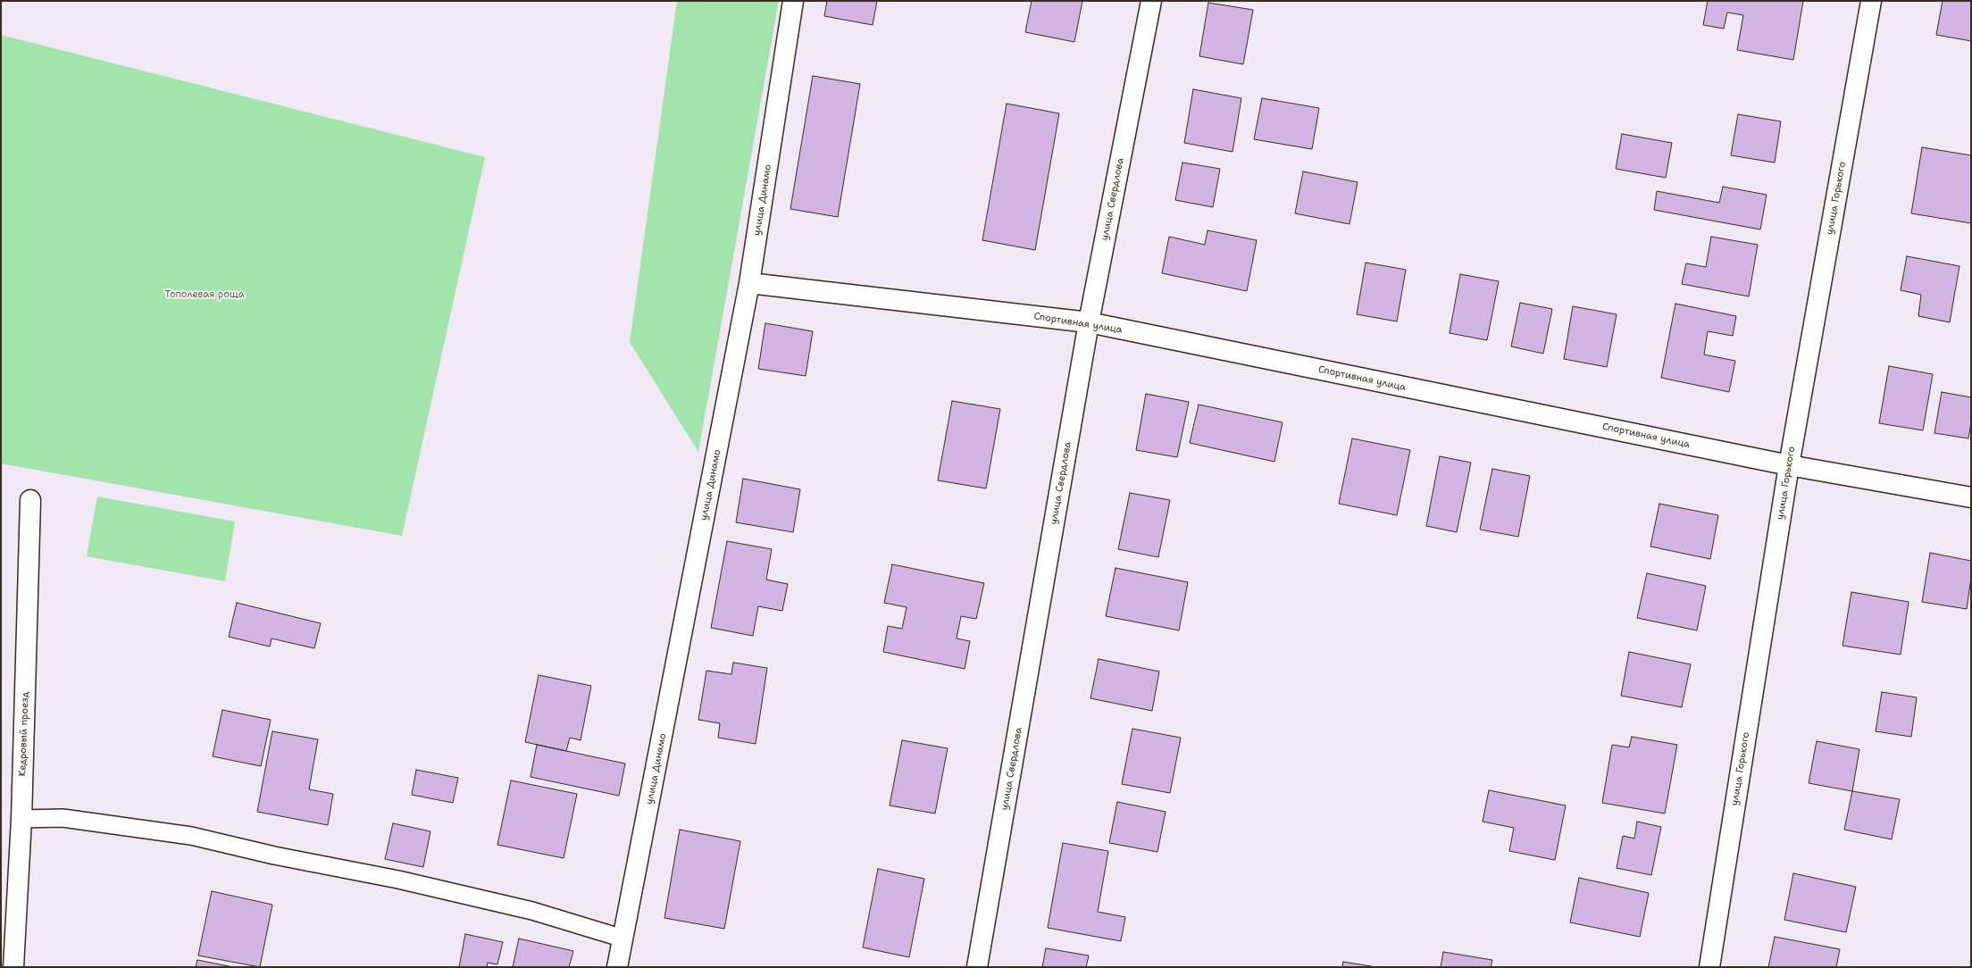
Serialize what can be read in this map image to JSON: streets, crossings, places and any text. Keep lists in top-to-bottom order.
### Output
{
  "streets": {
    "street": [
      "улица Горького",
      "улица Свердлова",
      "улица Динамо",
      "Спортивная улица",
      "Кедровый проезд"
    ]
  },
  "crossings": [
    ["улица Горького", "Спортивная улица"],
    ["улица Свердлова", "Спортивная улица"],
    ["улица Динамо", "Спортивная улица"]
  ],
  "parks": ["Тополевая роща"]
}
